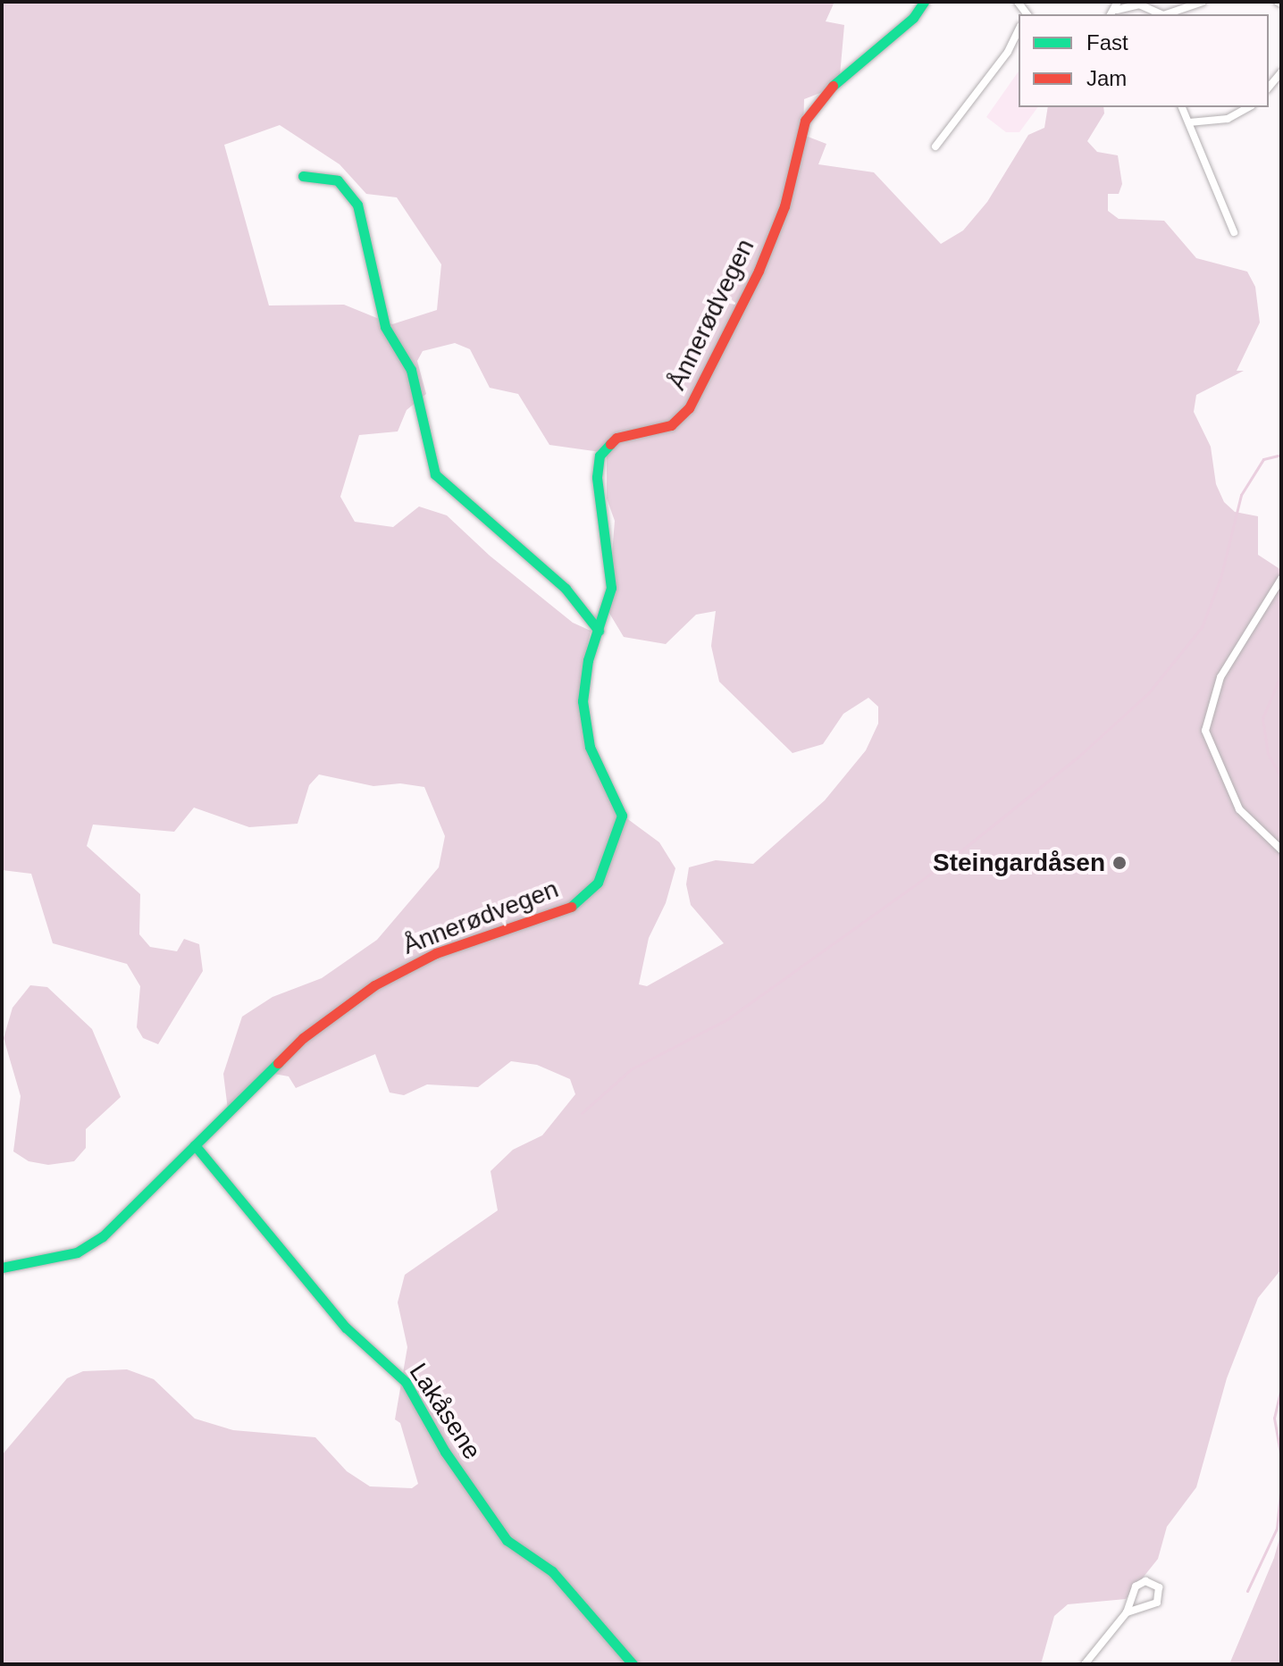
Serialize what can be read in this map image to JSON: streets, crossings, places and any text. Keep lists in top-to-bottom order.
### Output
{
  "streets": {
    "main road": ["Ånnerødvegen", "Lakåsene"]
  },
  "crossings": [
    ["Ånnerødvegen", "Lakåsene"]
  ],
  "places": ["Steingardåsen"],
  "legend": ["Fast", "Jam"]
}
